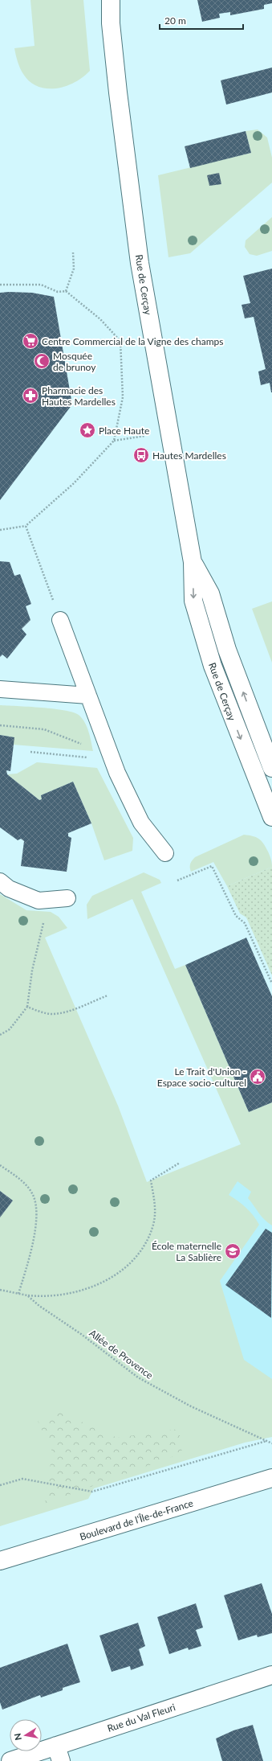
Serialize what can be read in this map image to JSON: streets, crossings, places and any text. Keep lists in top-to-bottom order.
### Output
{
  "streets": {
    "street": ["Rue de Cerçay", "Boulevard de l'Île-de-France", "Rue du Val Fleuri"],
    "path": ["Allée de Provence"]
  },
  "places": {
    "supermarket": ["Centre Commercial de la Vigne des champs"],
    "mosque": ["Mosquée de brunoy"],
    "pharmacy": ["Pharmacie des Hautes Mardelles"],
    "place": ["Place Haute"],
    "bus stop": ["Hautes Mardelles"],
    "public building": ["Le Trait d'Union - Espace socio-culturel"],
    "school or university": ["École maternelle La Sablière"]
  },
  "scale_bar": "20 m",
  "north": "left"
}
